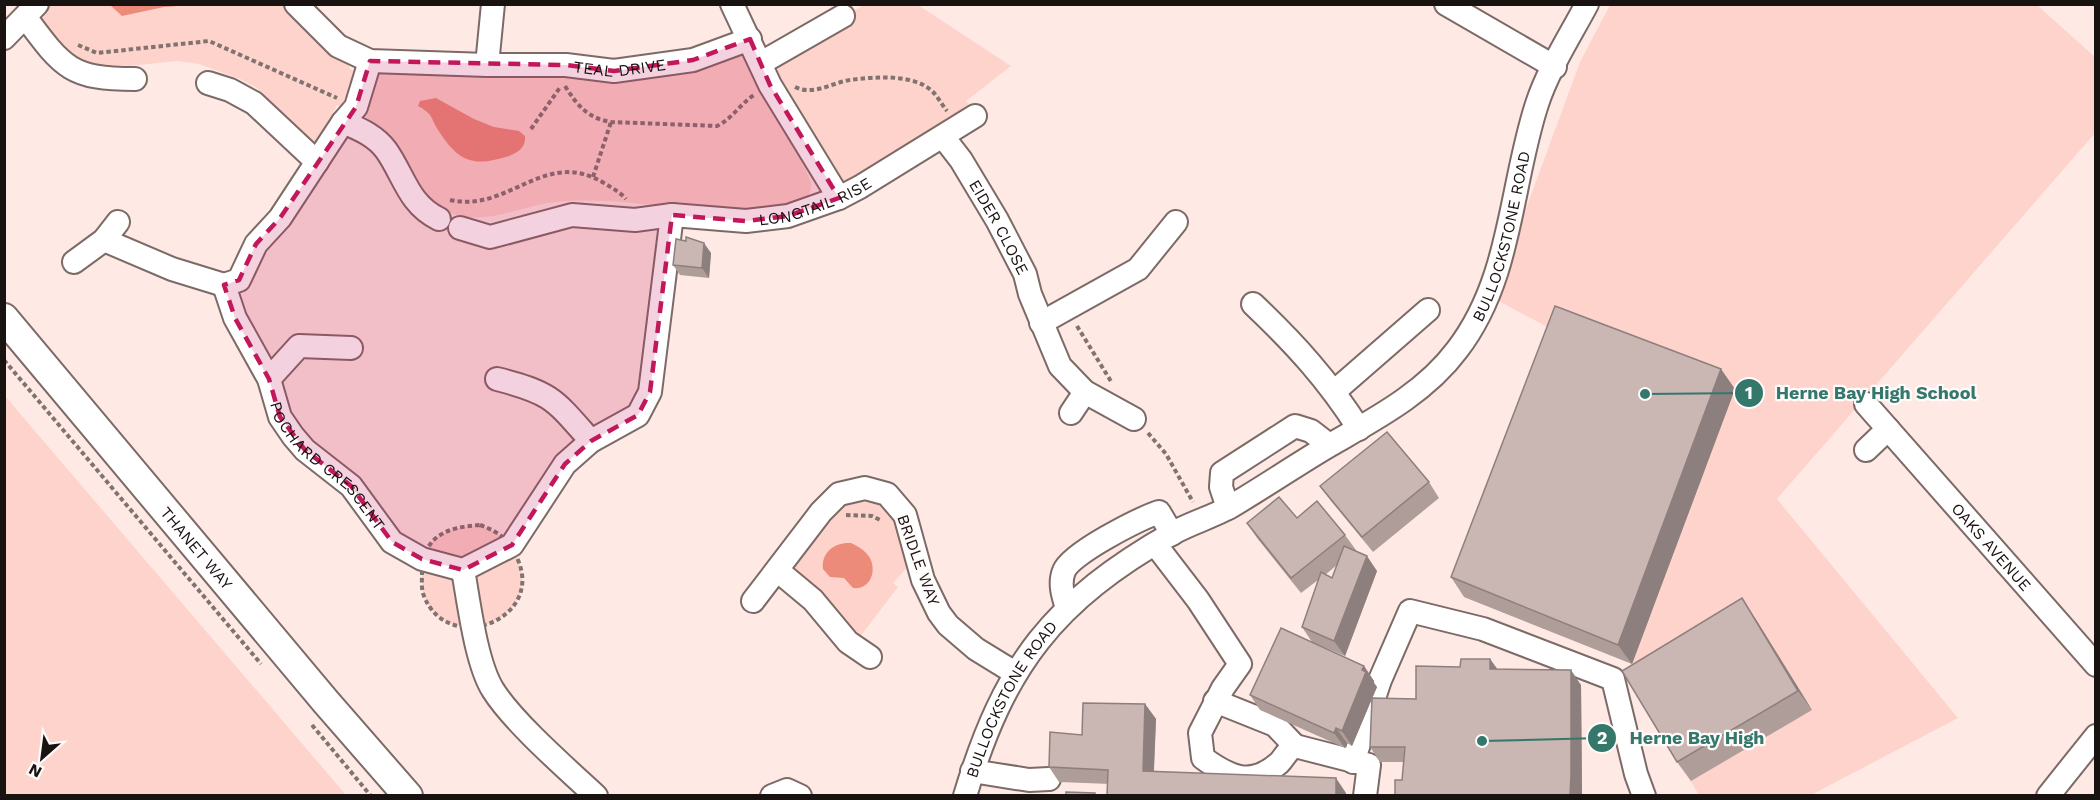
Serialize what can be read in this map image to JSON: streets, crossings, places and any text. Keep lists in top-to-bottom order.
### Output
{
  "streets": {
    "main road": ["THANET WAY"],
    "street": [
      "TEAL DRIVE",
      "LONGTAIL RISE",
      "EIDER CLOSE",
      "BULLOCKSTONE ROAD",
      "POCHARD CRESCENT",
      "OAKS AVENUE",
      "BRIDLE WAY"
    ]
  },
  "crossings": [
    ["LONGTAIL RISE", "EIDER CLOSE"],
    ["BULLOCKSTONE ROAD", "BRIDLE WAY"]
  ],
  "places": ["Herne Bay High School", "Herne Bay High"],
  "north": "bottom left"
}
